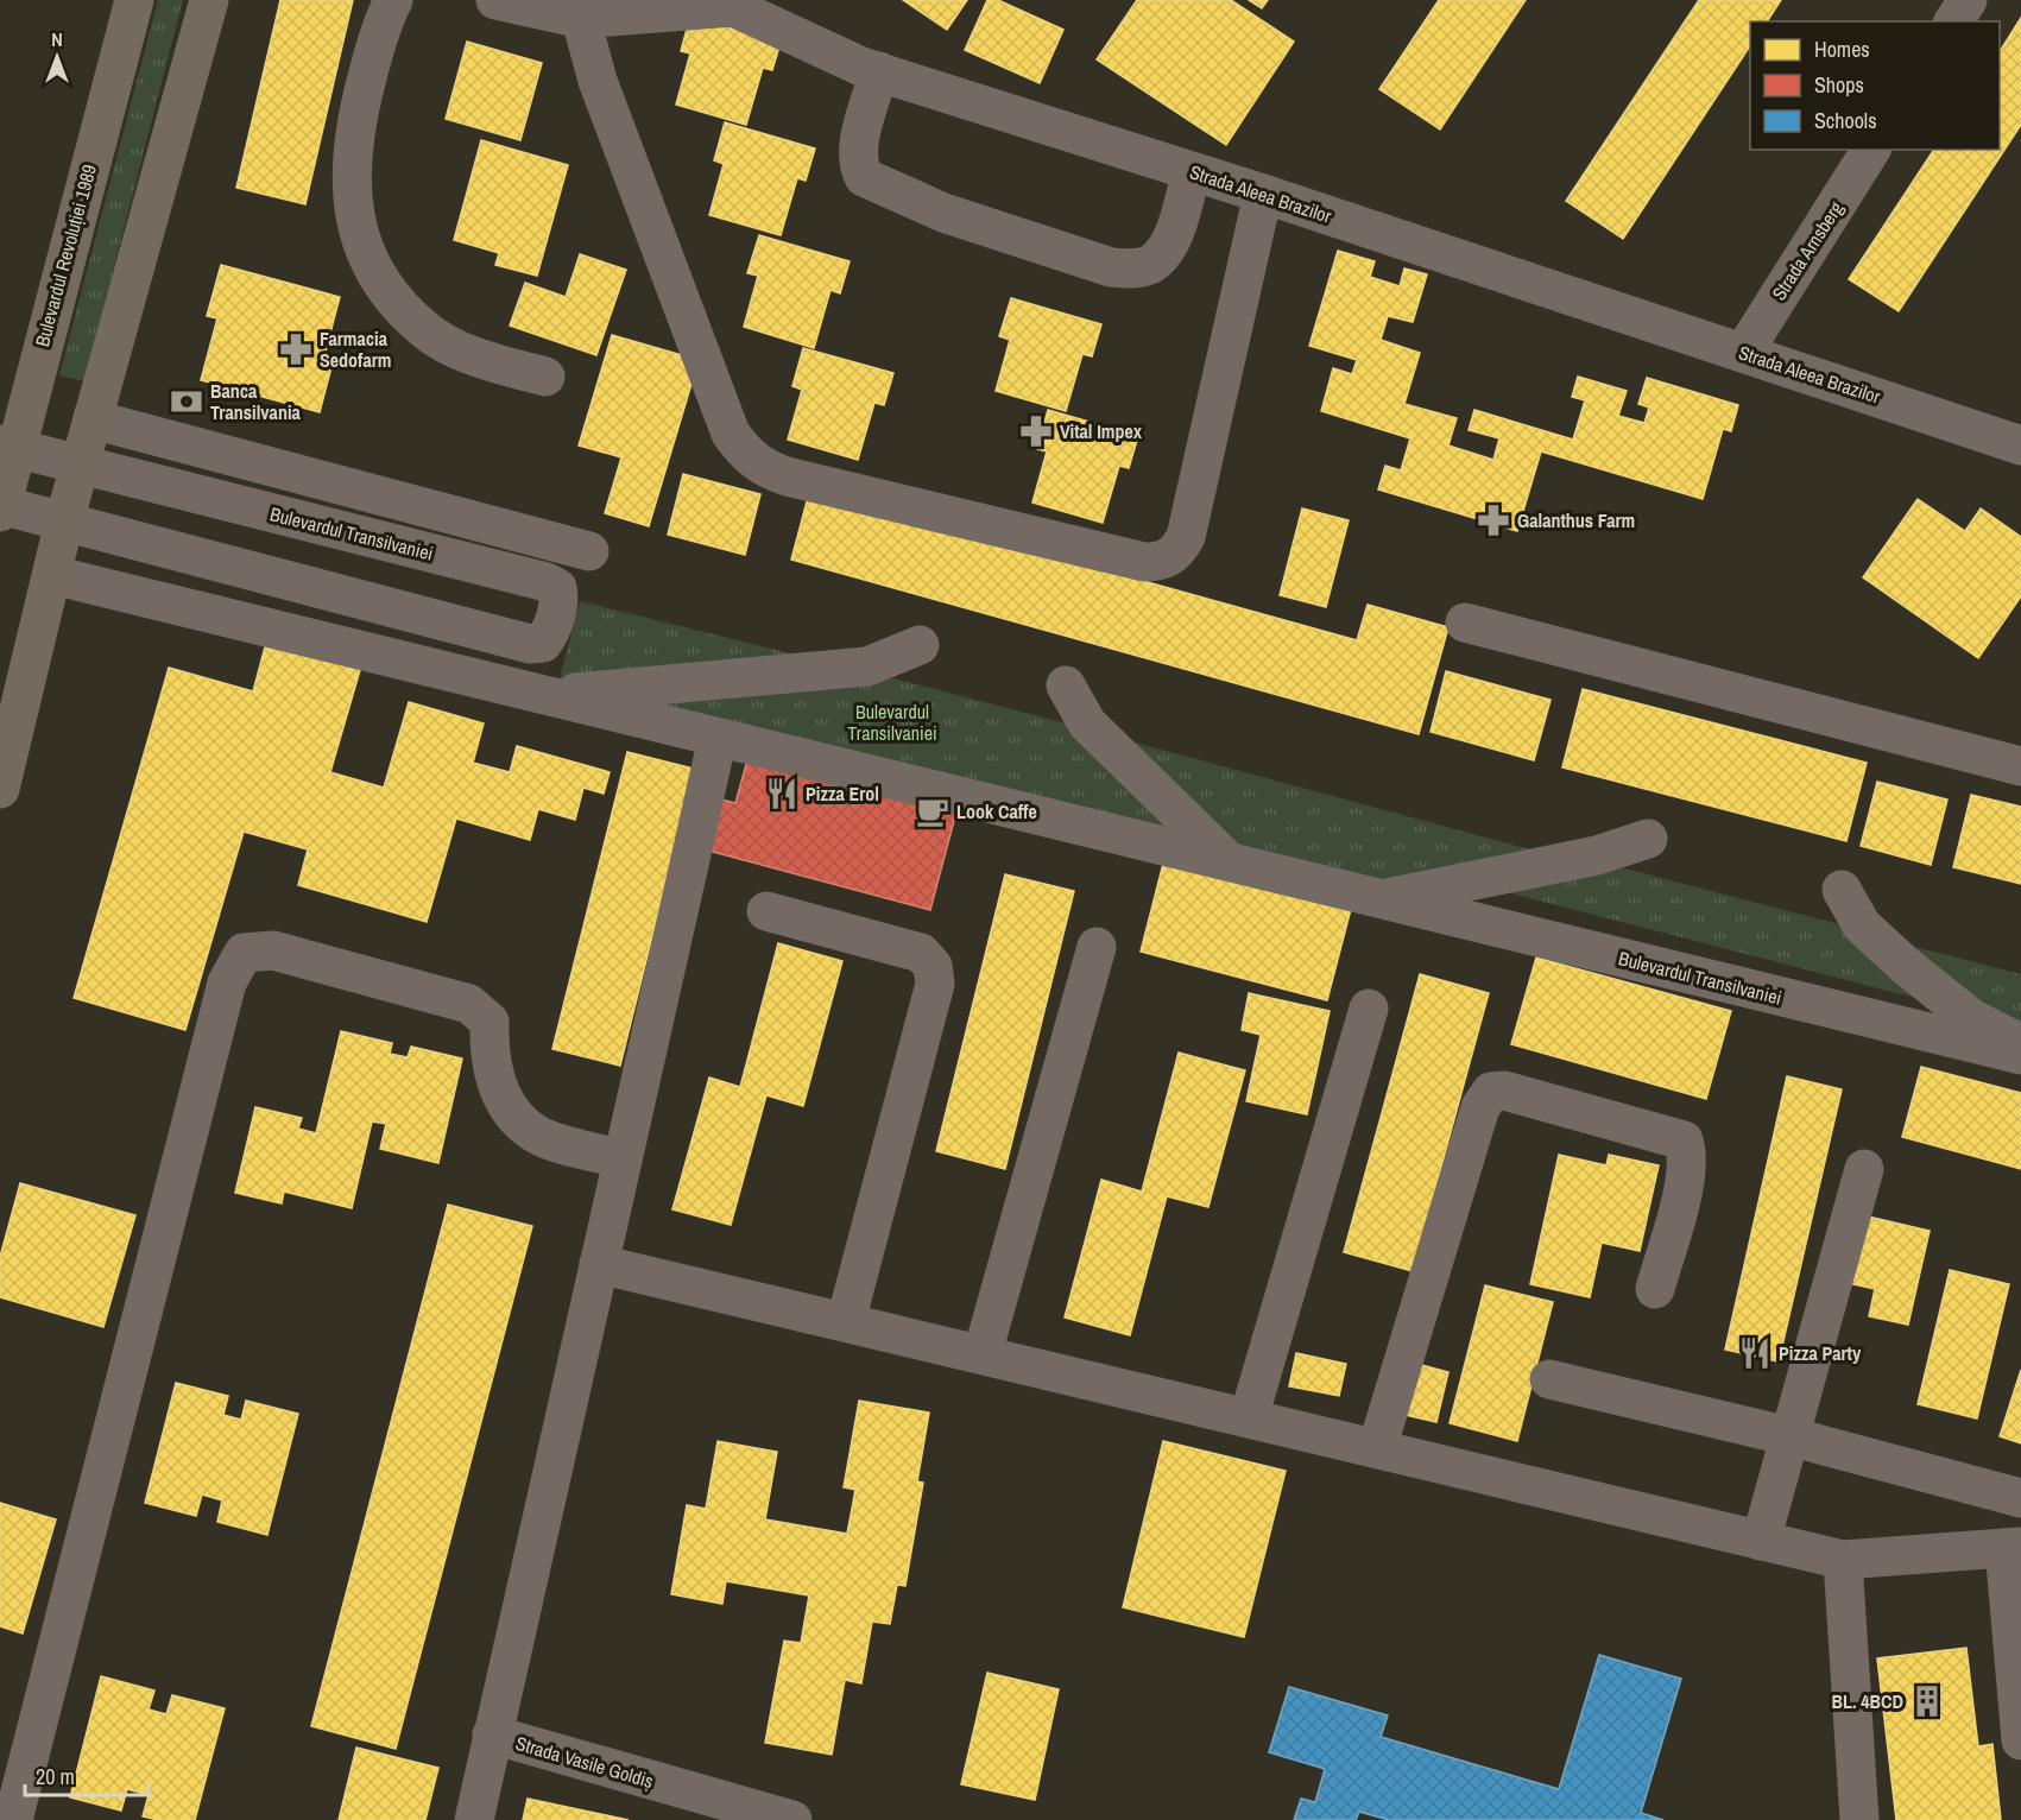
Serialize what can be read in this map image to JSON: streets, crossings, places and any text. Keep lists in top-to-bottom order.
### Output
{
  "streets": {
    "main road": ["Bulevardul Revoluției 1989"],
    "street": [
      "Strada Aleea Brazilor",
      "Strada Arnsberg",
      "Bulevardul Transilvaniei",
      "Strada Vasile Goldiș"
    ]
  },
  "crossings": [
    ["Strada Aleea Brazilor", "Strada Arnsberg"],
    ["Bulevardul Revoluției 1989", "Bulevardul Transilvaniei"]
  ],
  "parks": ["Bulevardul Transilvaniei"],
  "places": {
    "pharmacy": ["Farmacia Sedofarm", "Vital Impex", "Galanthus Farm"],
    "bank": ["Banca Transilvania"],
    "restaurant": ["Pizza Erol", "Pizza Party"],
    "cafe": ["Look Caffe"],
    "building": ["BL. 4BCD"]
  },
  "legend": ["Homes", "Shops", "Schools"],
  "scale_bar": "20 m",
  "north": "top"
}
